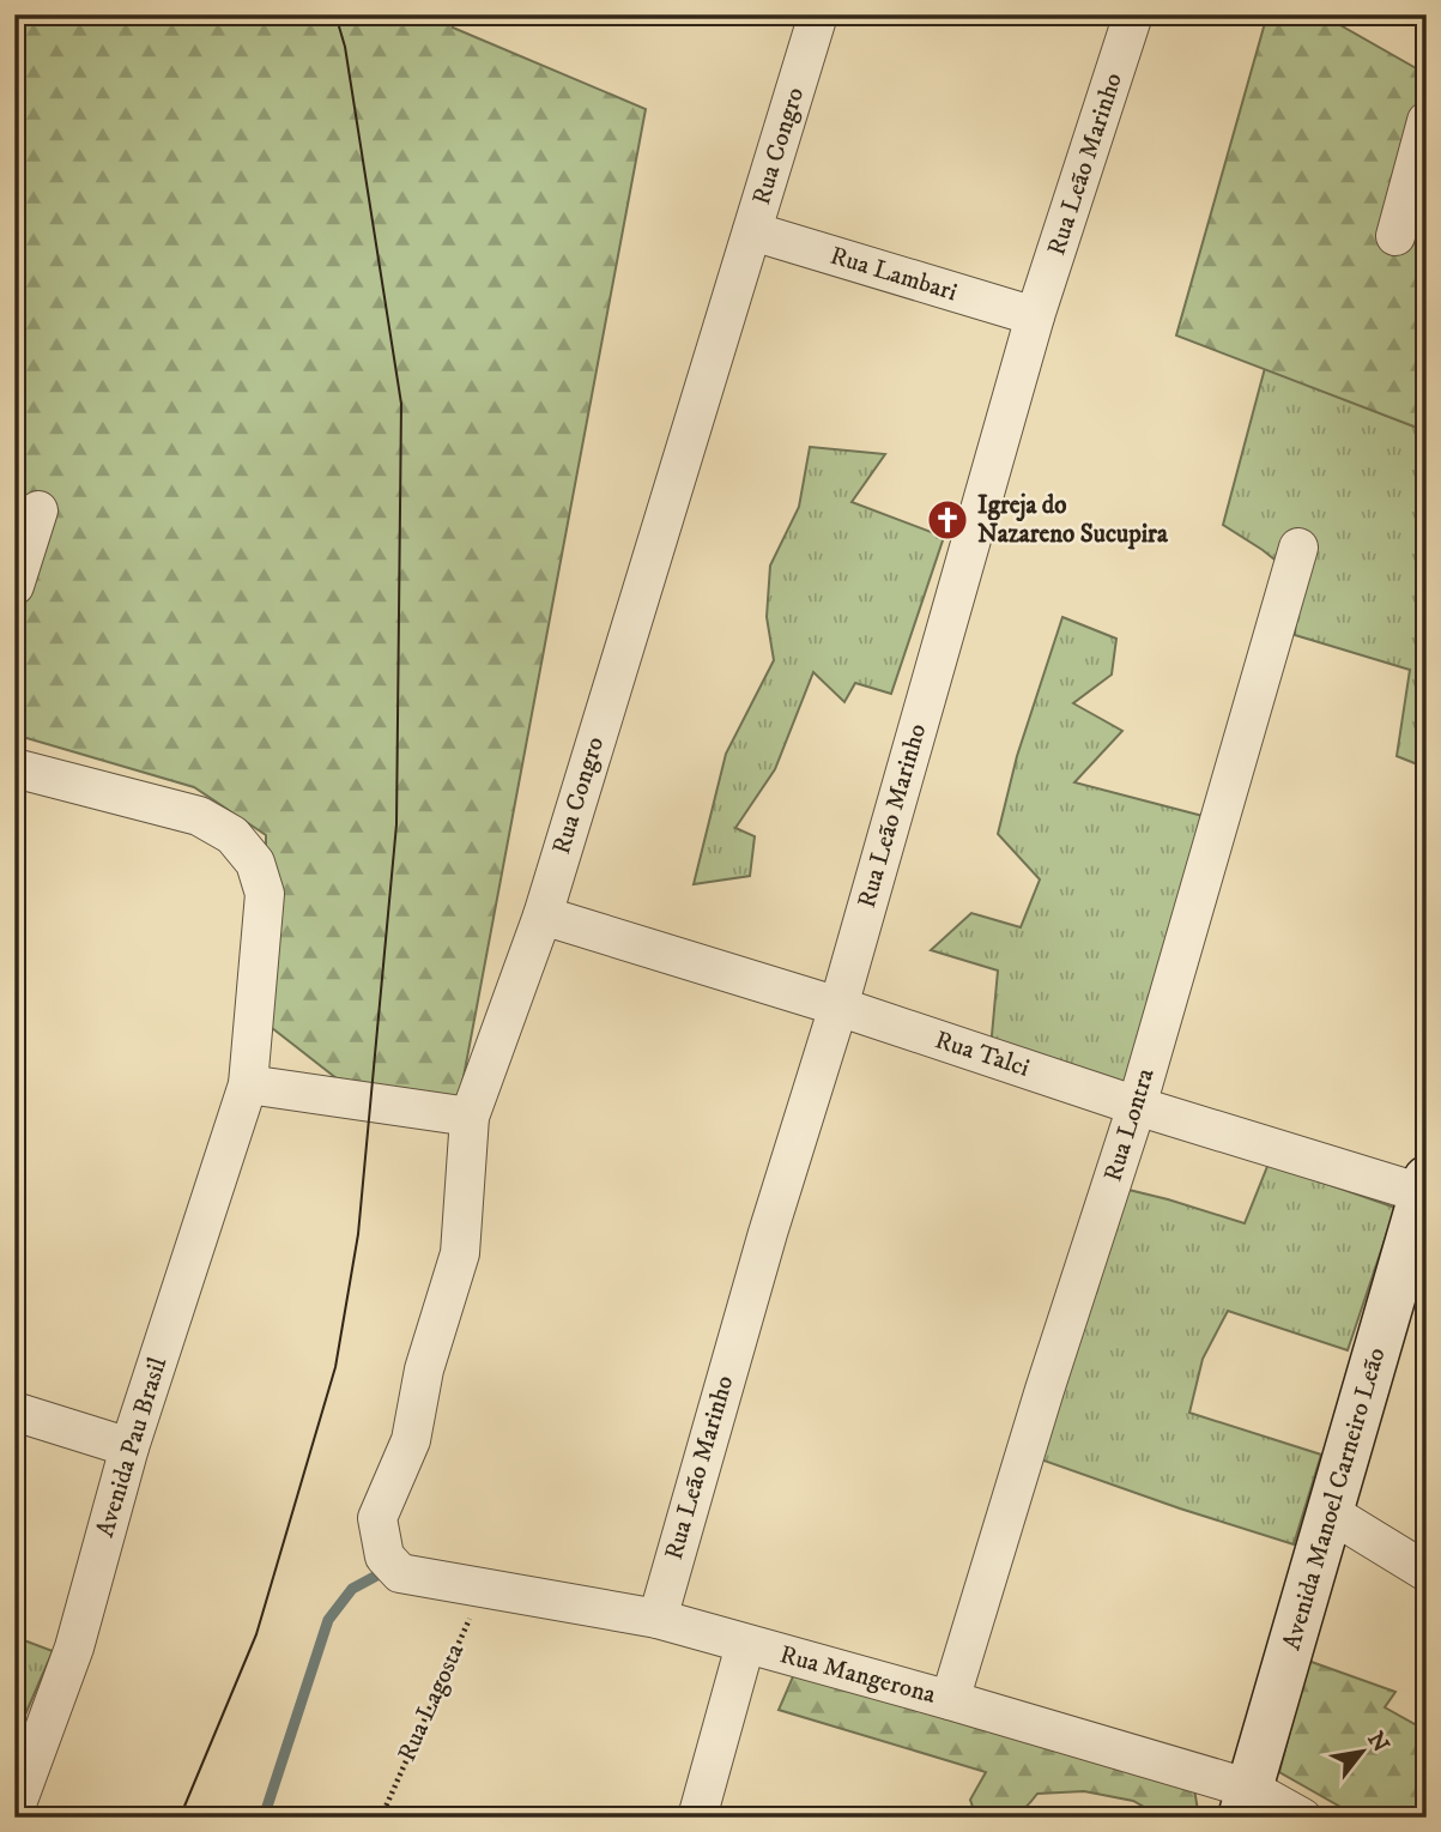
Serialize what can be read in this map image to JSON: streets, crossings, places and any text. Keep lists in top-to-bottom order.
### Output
{
  "streets": {
    "main road": ["Avenida Manoel Carneiro Leão"],
    "street": [
      "Rua Congro",
      "Rua Leão Marinho",
      "Rua Lambari",
      "Rua Talci",
      "Rua Lontra",
      "Avenida Pau Brasil",
      "Rua Mangerona"
    ],
    "path": ["Rua Lagosta"]
  },
  "crossings": [
    ["Rua Congro", "Rua Lambari"],
    ["Rua Congro", "Rua Talci"],
    ["Rua Congro", "Rua Mangerona"],
    ["Rua Leão Marinho", "Rua Lambari"],
    ["Rua Leão Marinho", "Rua Talci"],
    ["Rua Leão Marinho", "Rua Mangerona"],
    ["Rua Talci", "Rua Lontra"],
    ["Rua Talci", "Avenida Manoel Carneiro Leão"],
    ["Rua Lontra", "Rua Mangerona"],
    ["Avenida Manoel Carneiro Leão", "Rua Mangerona"],
    ["Rua Mangerona", "Rua Lagosta"]
  ],
  "places": {
    "church": ["Igreja do Nazareno Sucupira"]
  },
  "north": "top right"
}
